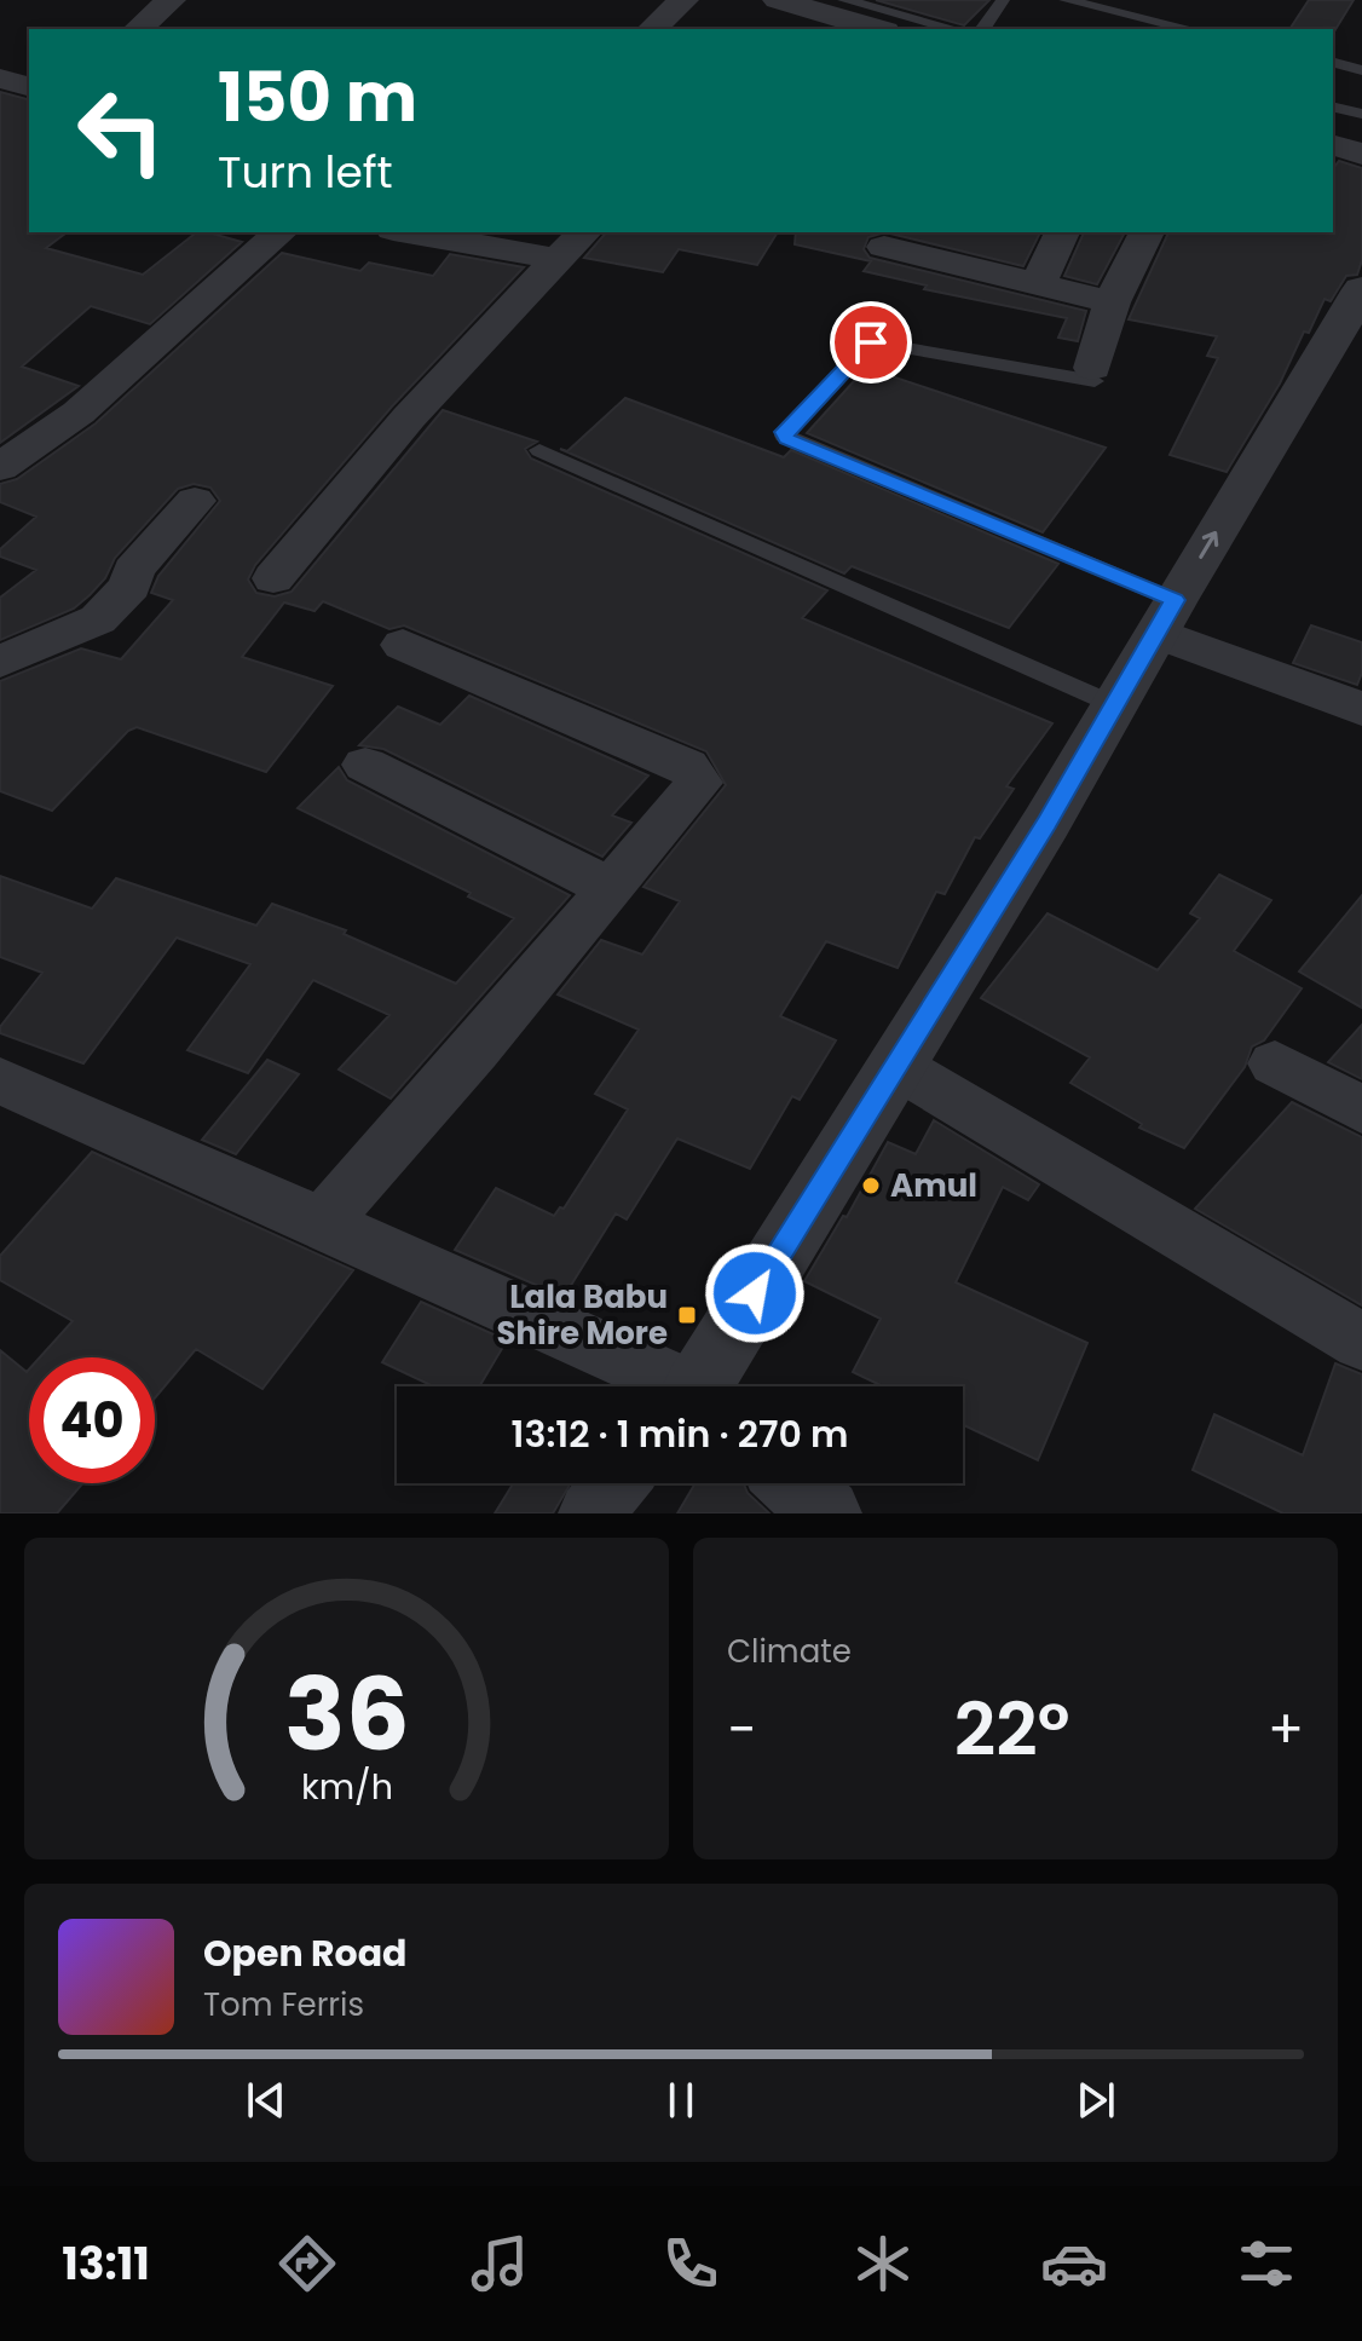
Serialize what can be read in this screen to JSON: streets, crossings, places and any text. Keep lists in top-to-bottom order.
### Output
{
  "places": {
    "other": ["Amul"],
    "transit": ["Lala Babu Shire More"]
  },
  "page": {
    "turn": ["150 m", "Turn left"],
    "limit": "40",
    "trip": "13:12 · 1 min · 270 m",
    "tile": "Climate",
    "heat": ["−", "22°", "+"],
    "song": ["Open Road", "Tom Ferris"],
    "tabs": "13:11",
    "gauge": ["36", "km/h"]
  }
}
